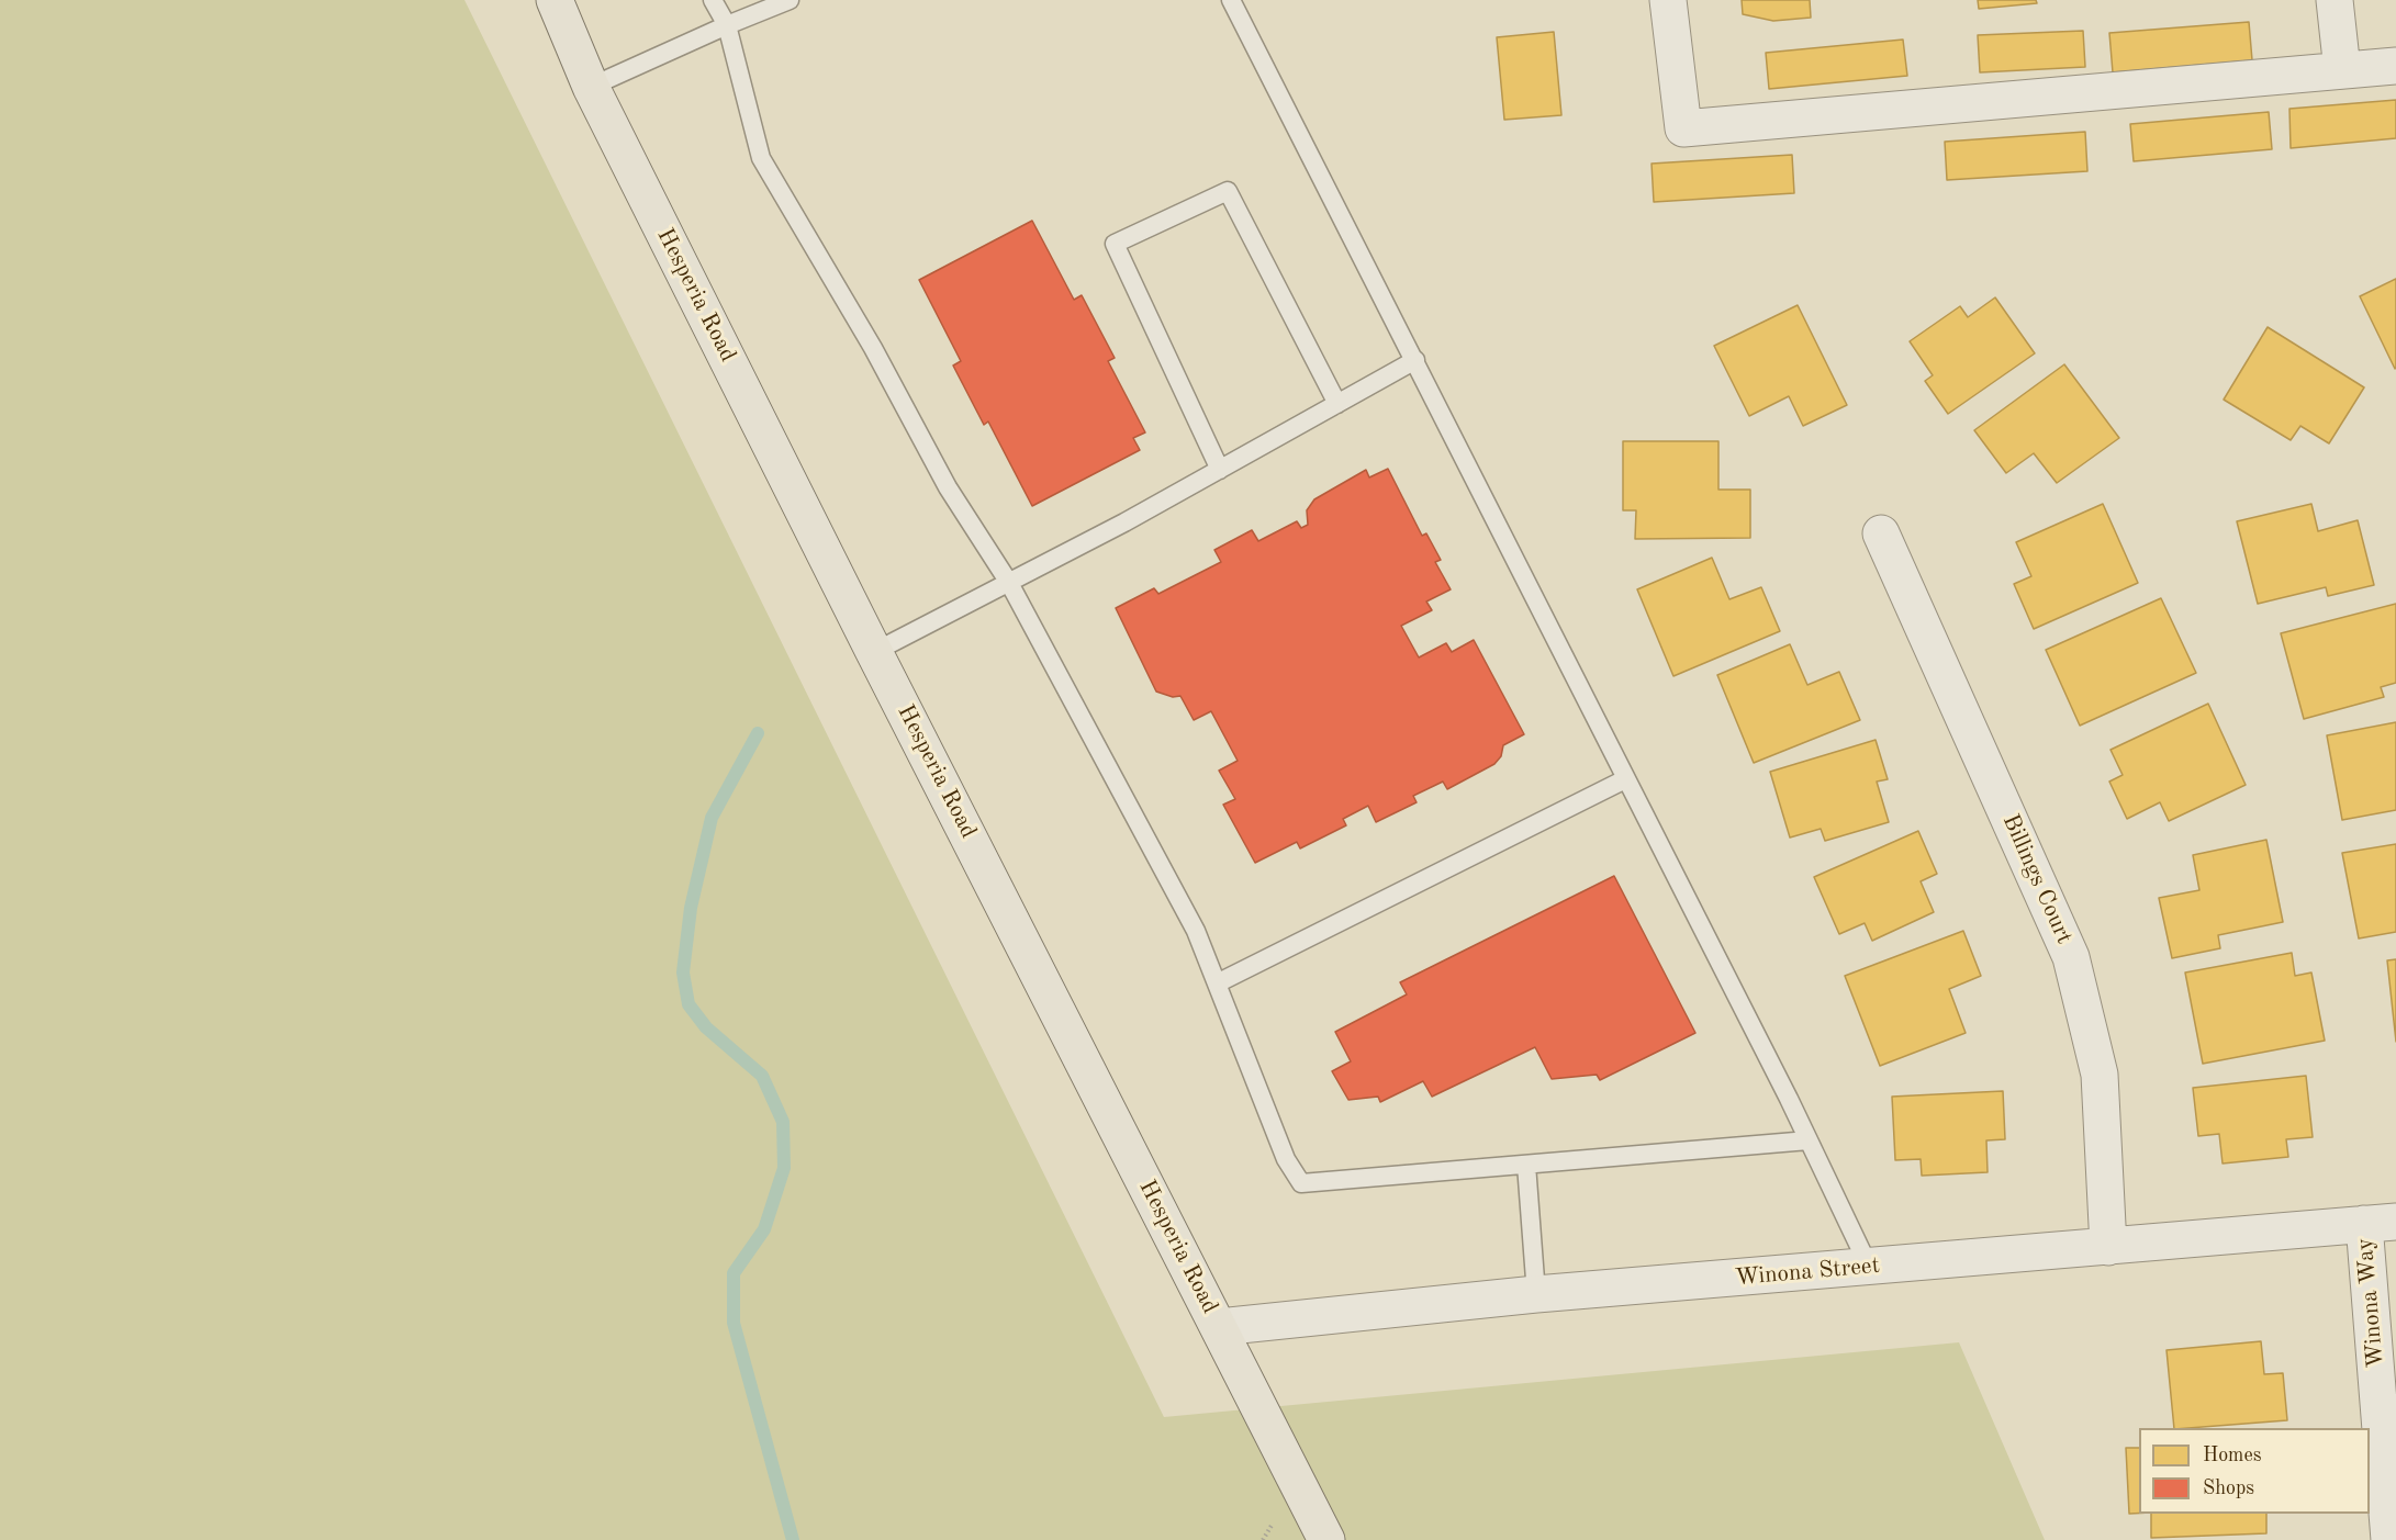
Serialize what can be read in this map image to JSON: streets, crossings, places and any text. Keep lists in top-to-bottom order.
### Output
{
  "streets": {
    "main road": ["Hesperia Road"],
    "street": ["Billings Court", "Winona Street", "Winona Way"]
  },
  "crossings": [
    ["Hesperia Road", "Winona Street"],
    ["Billings Court", "Winona Street"],
    ["Winona Street", "Winona Way"]
  ],
  "legend": ["Homes", "Shops"]
}
